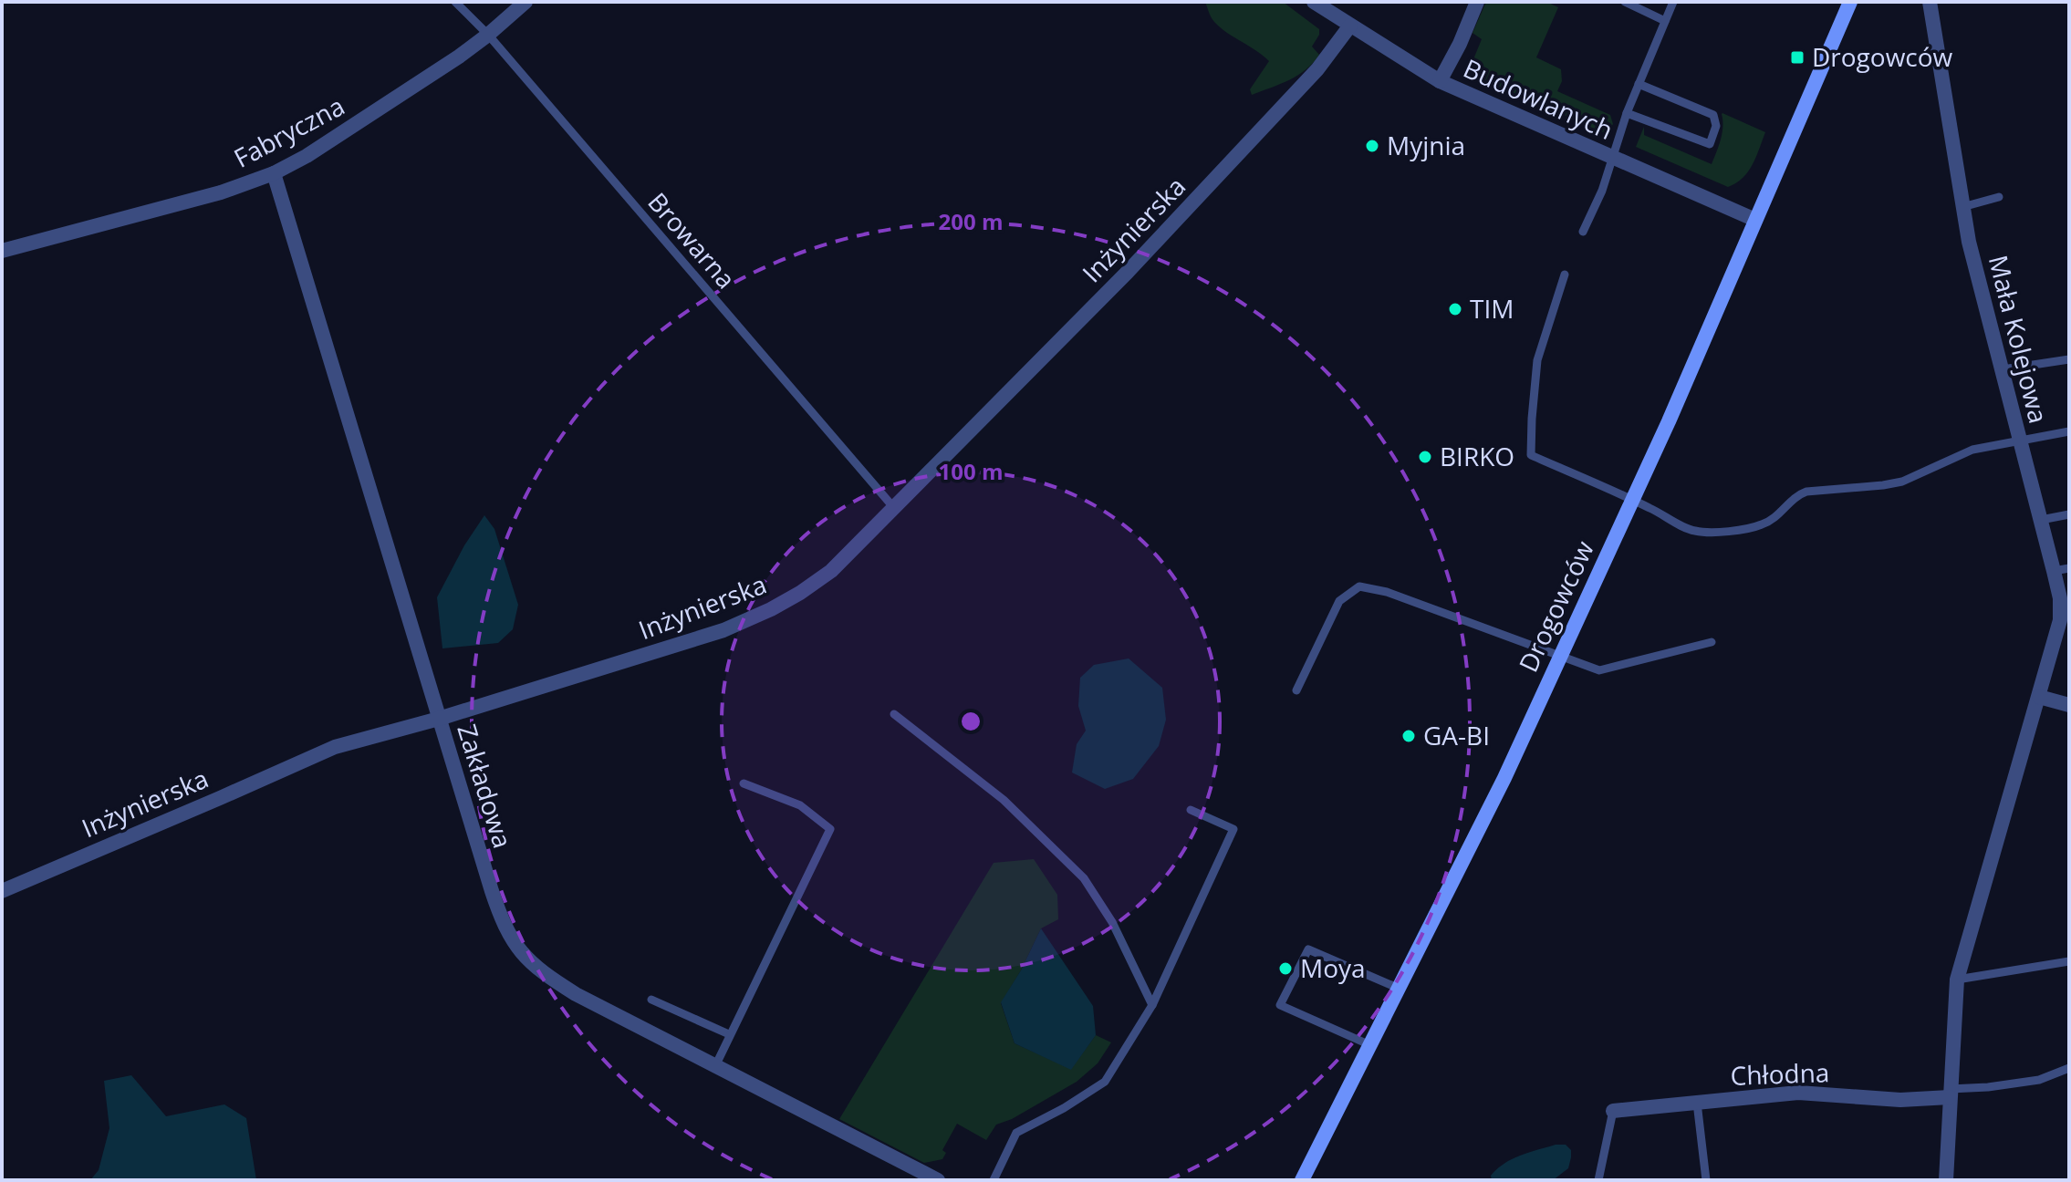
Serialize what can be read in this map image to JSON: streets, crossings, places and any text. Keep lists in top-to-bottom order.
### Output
{
  "streets": {
    "main road": ["Drogowców"],
    "street": [
      "Budowlanych",
      "Fabryczna",
      "Inżynierska",
      "Mała Kolejowa",
      "Zakładowa",
      "Chłodna"
    ],
    "lane": ["Browarna"]
  },
  "crossings": [
    ["Budowlanych", "Inżynierska"],
    ["Budowlanych", "Drogowców"],
    ["Fabryczna", "Browarna"],
    ["Fabryczna", "Zakładowa"],
    ["Inżynierska", "Browarna"],
    ["Inżynierska", "Zakładowa"],
    ["Mała Kolejowa", "Chłodna"]
  ],
  "places": {
    "transit": ["Drogowców"],
    "other": [
      "Myjnia",
      "TIM",
      "BIRKO",
      "GA-BI",
      "Moya"
    ]
  },
  "rings": ["200 m", "100 m"]
}
